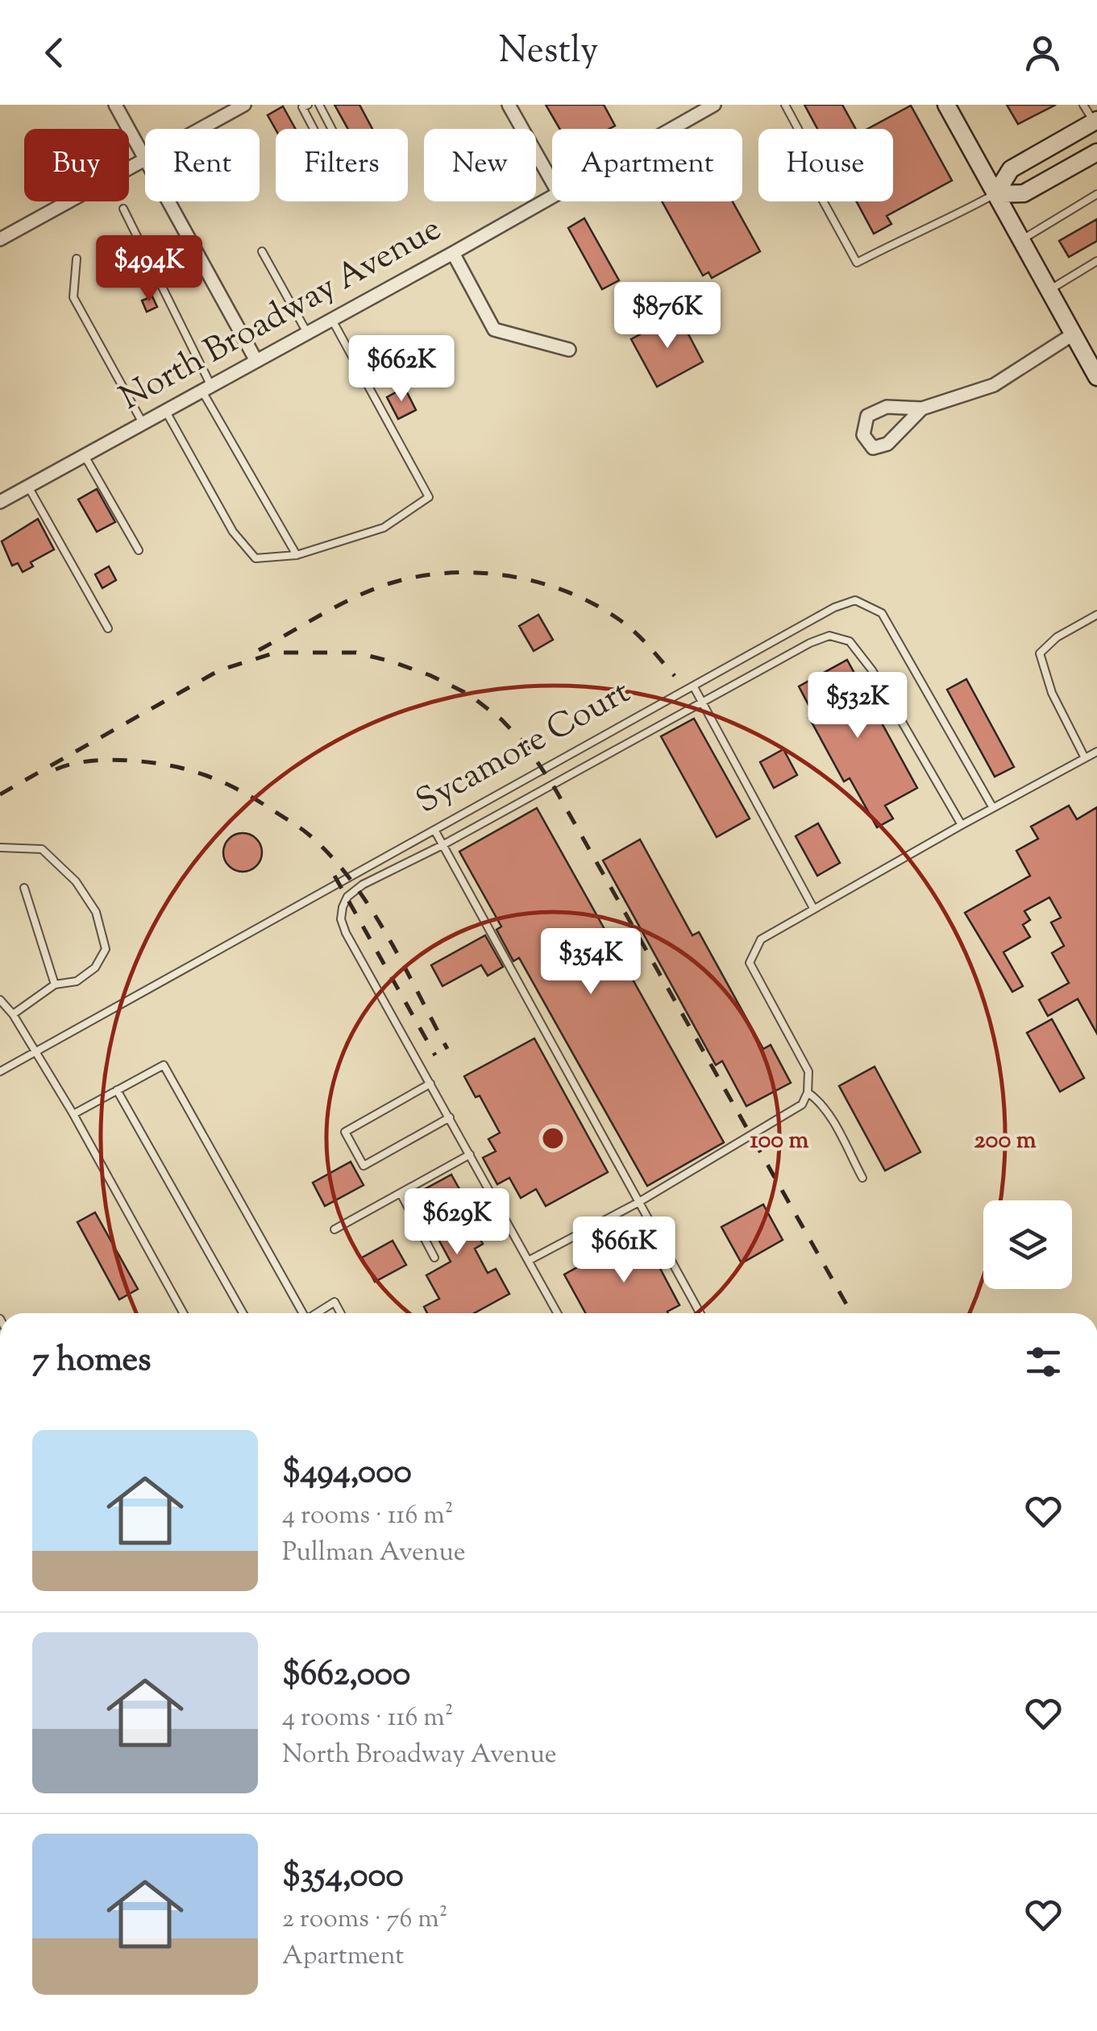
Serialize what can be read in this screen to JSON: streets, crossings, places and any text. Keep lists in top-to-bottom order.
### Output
{
  "streets": {
    "street": ["North Broadway Avenue"],
    "lane": ["Sycamore Court"]
  },
  "page": {
    "header": "Nestly",
    "chip": [
      "Buy",
      "Rent",
      "Filters",
      "New",
      "Apartment",
      "House"
    ],
    "price": [
      "$494K",
      "$876K",
      "$662K",
      "$532K",
      "$354K",
      "$629K",
      "$661K"
    ],
    "heading": "7 homes",
    "list": [
      {
        "name": "$494,000",
        "note": "4 rooms · 116 m² · Pullman Avenue"
      },
      {
        "name": "$662,000",
        "note": "4 rooms · 116 m² · North Broadway Avenue"
      },
      {
        "name": "$354,000",
        "note": "2 rooms · 76 m² · Apartment"
      }
    ]
  },
  "rings": ["100 m", "200 m"]
}
